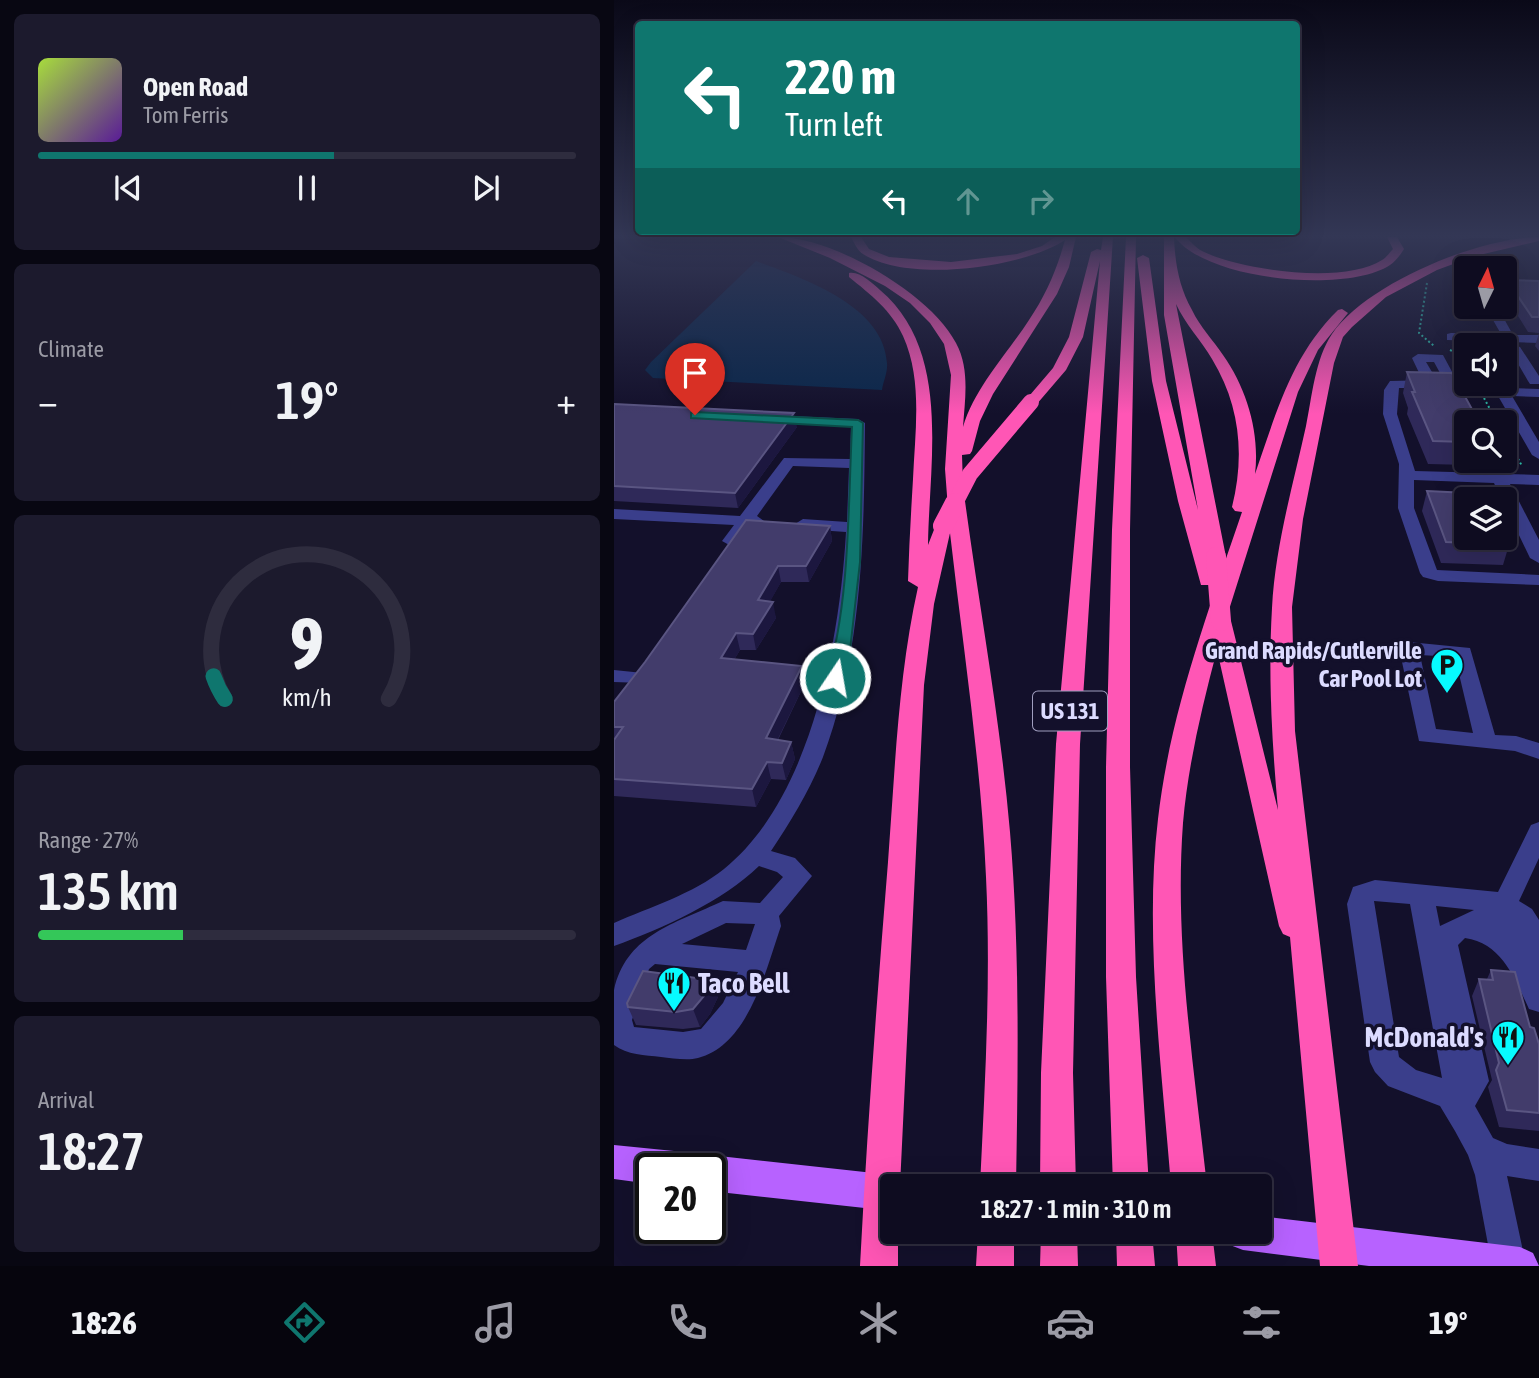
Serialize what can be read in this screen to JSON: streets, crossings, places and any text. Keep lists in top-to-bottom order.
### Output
{
  "streets": {
    "highway": ["US 131"]
  },
  "places": {
    "parking": ["Grand Rapids/Cutlerville Car Pool Lot"],
    "restaurant": ["Taco Bell", "McDonald's"]
  },
  "north": "top",
  "page": {
    "turn": ["220 m", "Turn left"],
    "song": ["Open Road", "Tom Ferris"],
    "tile": [
      "Climate",
      ["Range · 27%", "135 km"],
      ["Arrival", "18:27"]
    ],
    "heat": ["−", "19°", "+"],
    "limit": "20",
    "trip": "18:27 · 1 min · 310 m",
    "tabs": ["18:26", "19°"],
    "gauge": ["9", "km/h"]
  }
}
